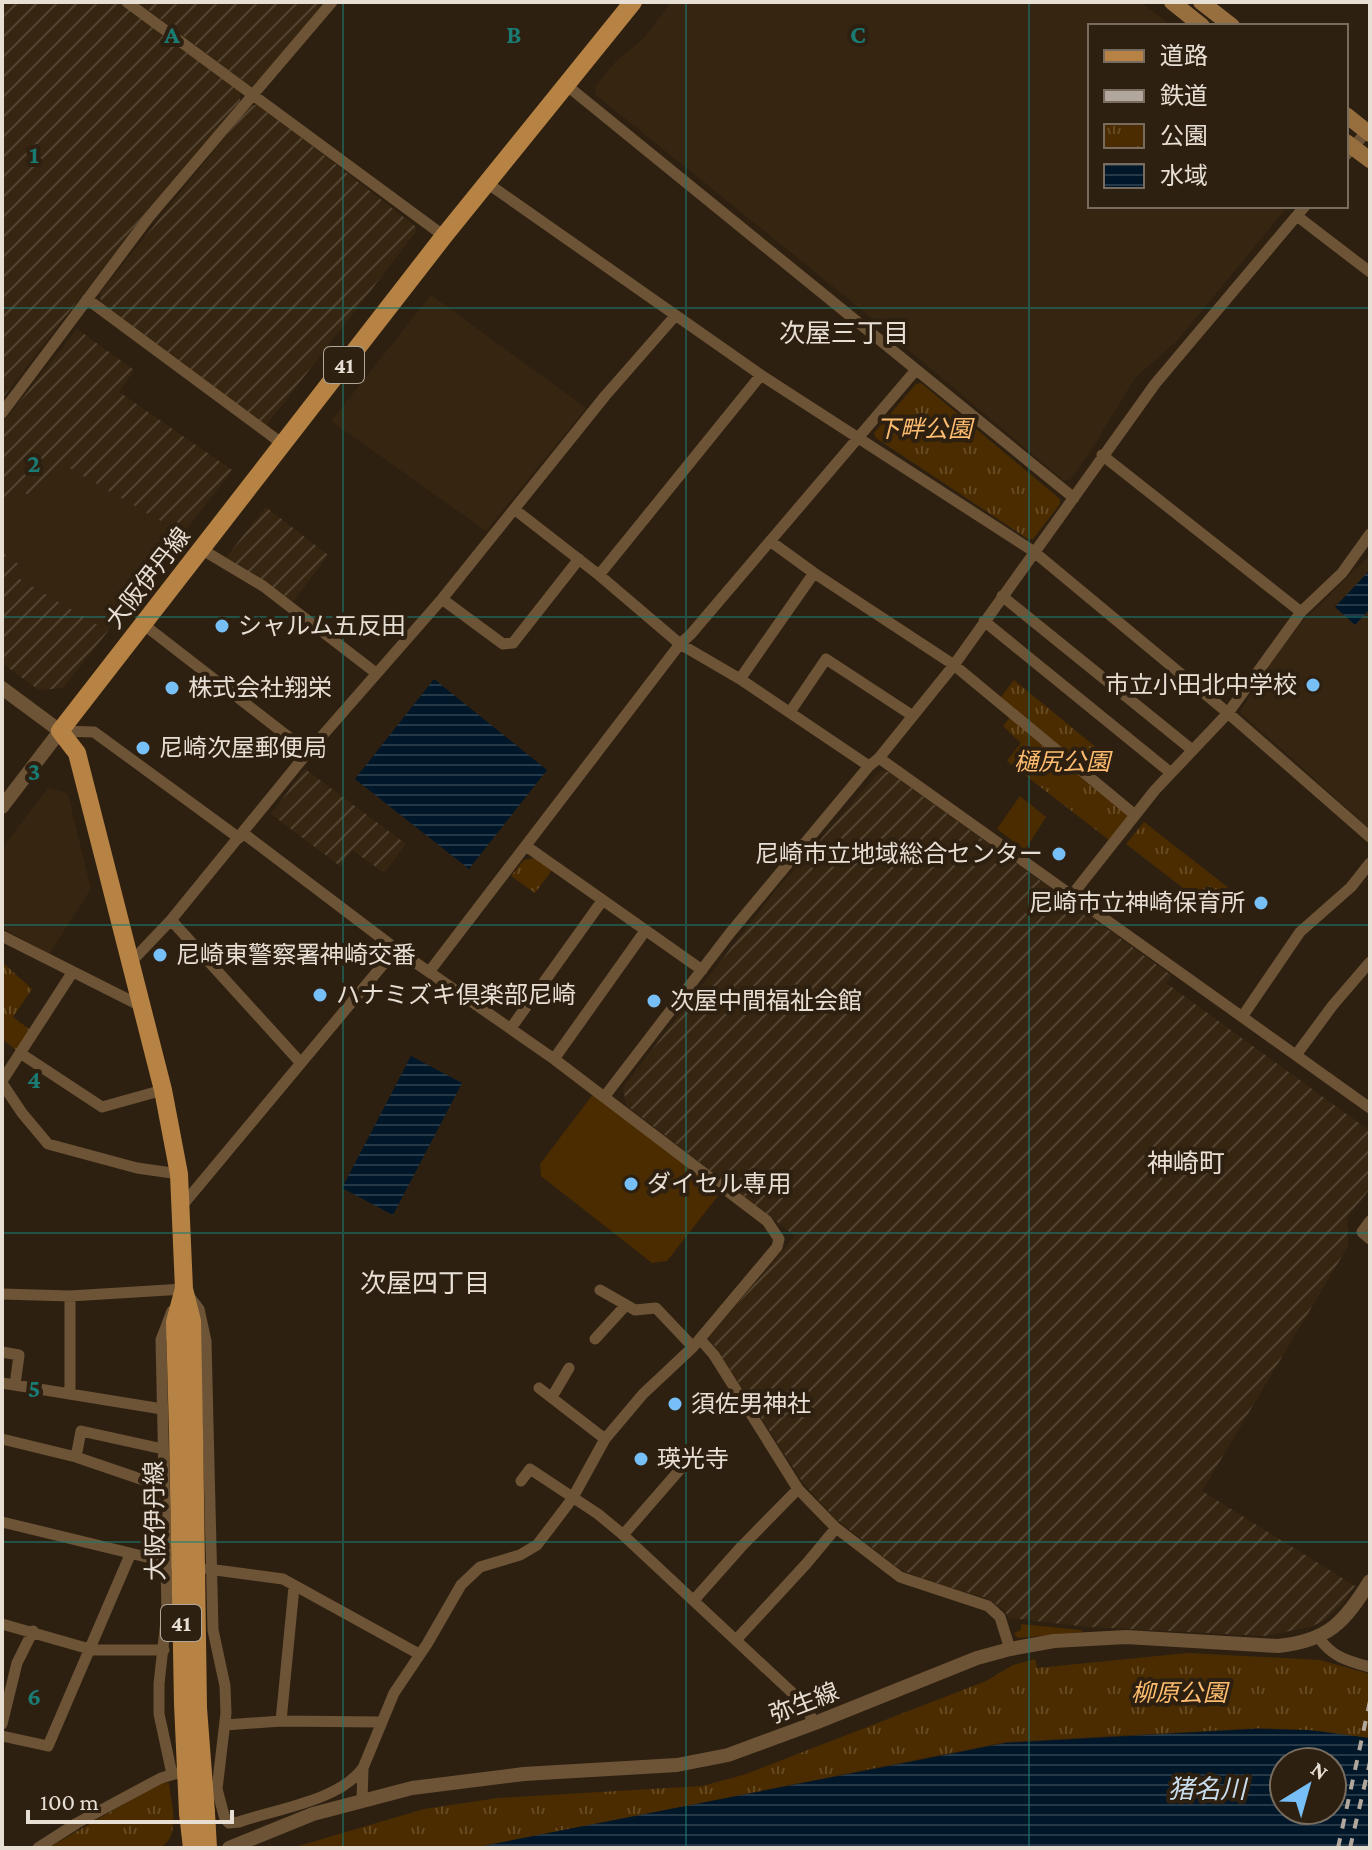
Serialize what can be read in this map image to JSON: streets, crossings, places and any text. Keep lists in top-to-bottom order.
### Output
{
  "streets": {
    "main road": ["41", "大阪伊丹線"],
    "street": ["弥生線"]
  },
  "districts": ["次屋三丁目", "神崎町", "次屋四丁目"],
  "water": ["猪名川"],
  "parks": ["下畔公園", "樋尻公園", "柳原公園"],
  "places": [
    "シャルム五反田",
    "市立小田北中学校",
    "株式会社翔栄",
    "尼崎次屋郵便局",
    "尼崎市立地域総合センター",
    "尼崎市立神崎保育所",
    "尼崎東警察署神崎交番",
    "ハナミズキ倶楽部尼崎",
    "次屋中間福祉会館",
    "ダイセル専用",
    "須佐男神社",
    "瑛光寺"
  ],
  "legend": [
    "道路",
    "鉄道",
    "公園",
    "水域"
  ],
  "scale_bar": "100 m",
  "north": "top right",
  "grid": {
    "columns": ["A", "B", "C"],
    "rows": [
      "1",
      "2",
      "3",
      "4",
      "5",
      "6"
    ]
  }
}
